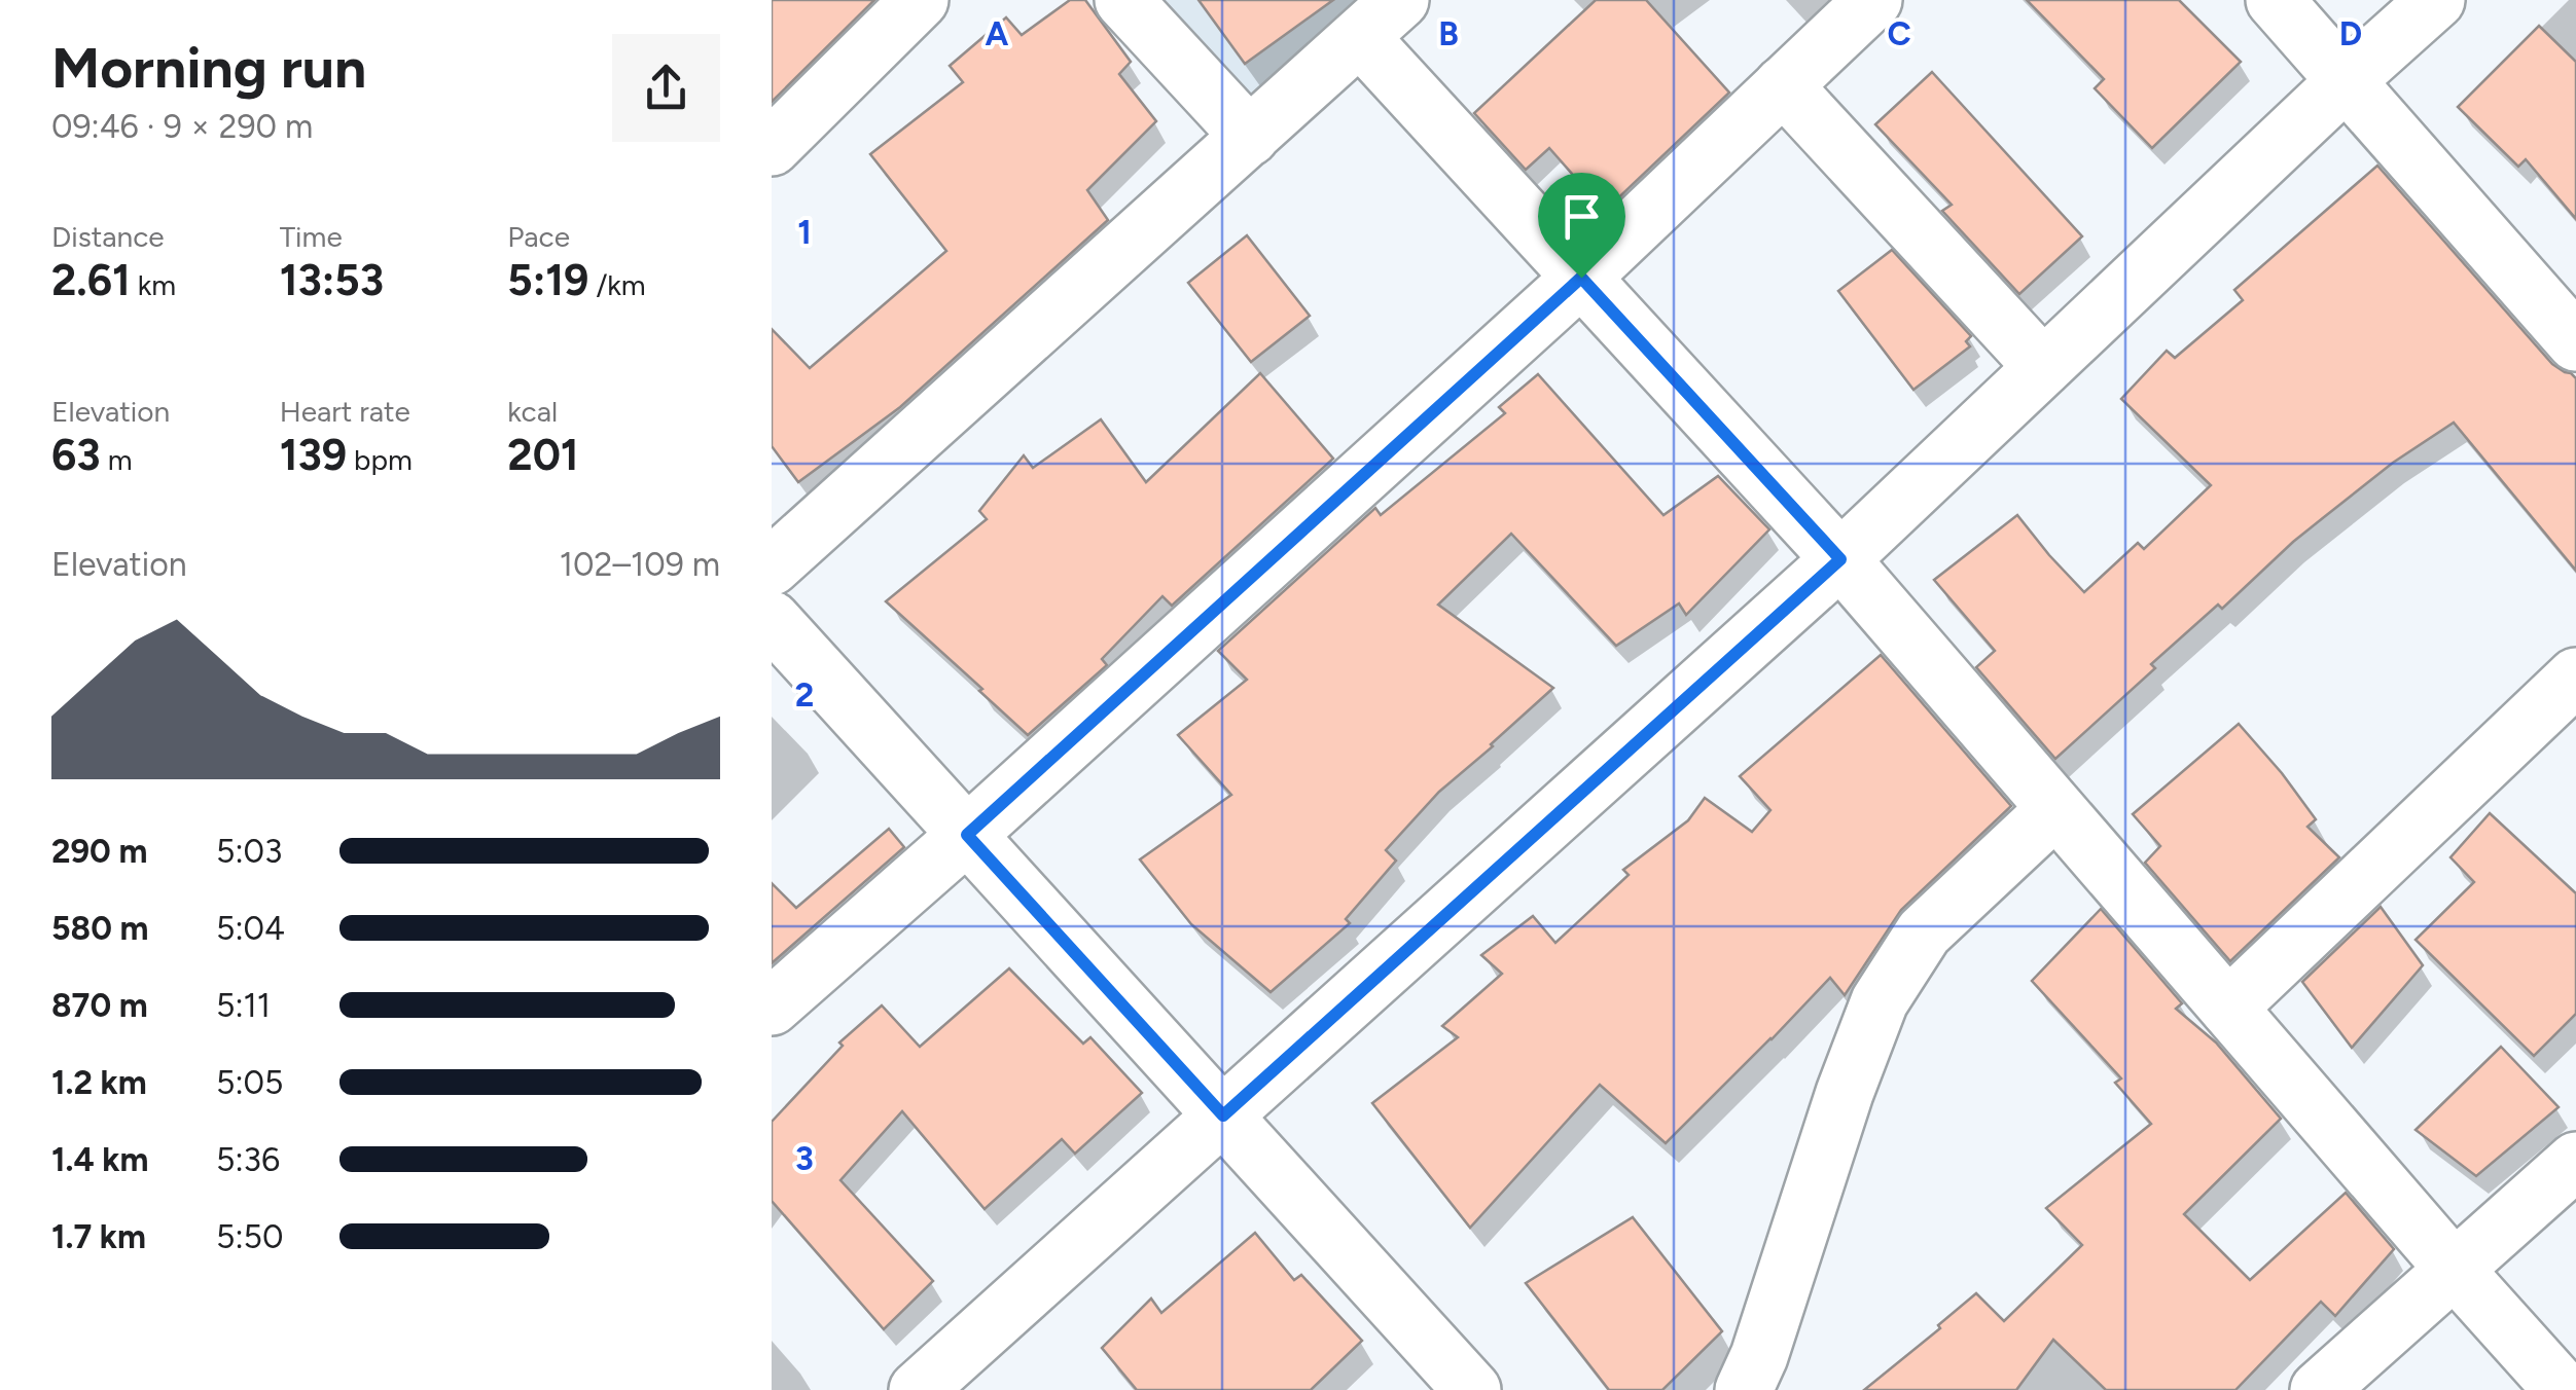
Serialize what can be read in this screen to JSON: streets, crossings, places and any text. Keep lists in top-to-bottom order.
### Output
{
  "page": {
    "heading": ["Morning run", "09:46 · 9 × 290 m"],
    "stats": [
      ["Distance", "2.61 km"],
      ["Time", "13:53"],
      ["Pace", "5:19 /km"],
      ["Elevation", "63 m"],
      ["Heart rate", "139 bpm"],
      ["kcal", "201"]
    ],
    "chart": ["Elevation", "102–109 m"],
    "list": [
      {
        "name": "290 m",
        "note": "5:03"
      },
      {
        "name": "580 m",
        "note": "5:04"
      },
      {
        "name": "870 m",
        "note": "5:11"
      },
      {
        "name": "1.2 km",
        "note": "5:05"
      },
      {
        "name": "1.4 km",
        "note": "5:36"
      },
      {
        "name": "1.7 km",
        "note": "5:50"
      }
    ]
  },
  "grid": {
    "columns": [
      "A",
      "B",
      "C",
      "D"
    ],
    "rows": ["1", "2", "3"]
  }
}
